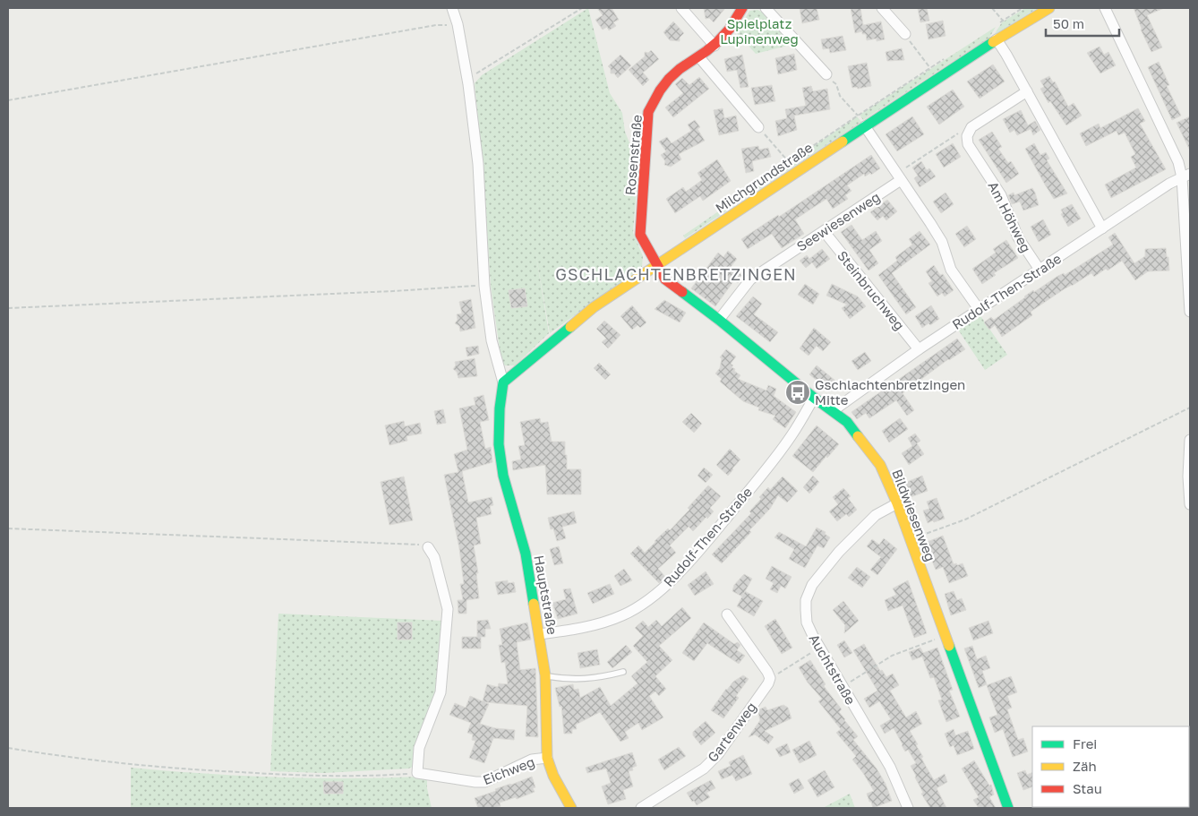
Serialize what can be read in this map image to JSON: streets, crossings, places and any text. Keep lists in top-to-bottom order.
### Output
{
  "streets": {
    "street": [
      "Rosenstraße",
      "Milchgrundstraße",
      "Am Höhweg",
      "Seewiesenweg",
      "Steinbruchweg",
      "Rudolf-Then-Straße",
      "Bildwiesenweg",
      "Hauptstraße",
      "Auchtstraße",
      "Gartenweg",
      "Eichweg"
    ]
  },
  "crossings": [
    ["Rosenstraße", "Milchgrundstraße"],
    ["Rosenstraße", "Bildwiesenweg"],
    ["Milchgrundstraße", "Bildwiesenweg"],
    ["Milchgrundstraße", "Hauptstraße"],
    ["Am Höhweg", "Rudolf-Then-Straße"],
    ["Seewiesenweg", "Steinbruchweg"],
    ["Seewiesenweg", "Bildwiesenweg"],
    ["Steinbruchweg", "Rudolf-Then-Straße"],
    ["Rudolf-Then-Straße", "Bildwiesenweg"],
    ["Rudolf-Then-Straße", "Hauptstraße"],
    ["Bildwiesenweg", "Auchtstraße"],
    ["Hauptstraße", "Eichweg"]
  ],
  "districts": ["GSCHLACHTENBRETZINGEN"],
  "parks": ["Spielplatz Lupinenweg"],
  "places": {
    "bus stop": ["Gschlachtenbretzingen Mitte"]
  },
  "legend": ["Frei", "Zäh", "Stau"],
  "scale_bar": "50 m"
}
